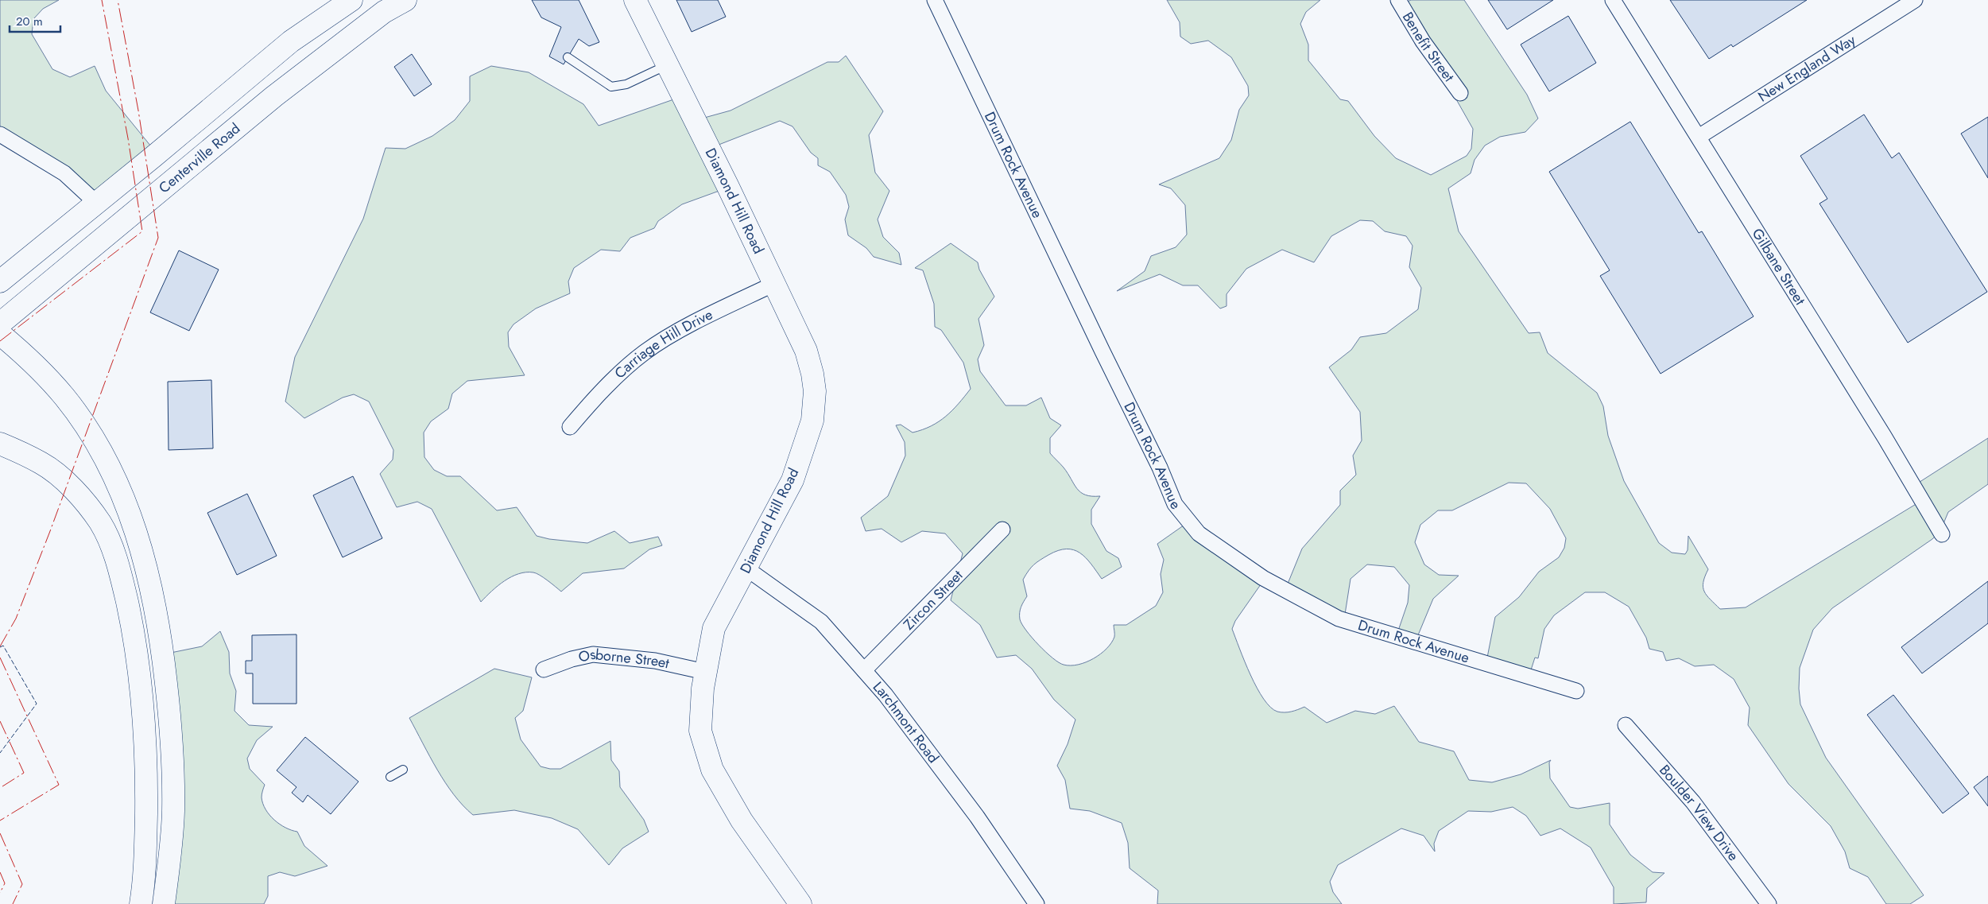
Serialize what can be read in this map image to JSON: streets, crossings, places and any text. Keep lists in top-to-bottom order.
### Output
{
  "streets": {
    "main road": ["Centerville Road", "Diamond Hill Road"],
    "street": [
      "Benefit Street",
      "New England Way",
      "Drum Rock Avenue",
      "Gilbane Street",
      "Carriage Hill Drive",
      "Zircon Street",
      "Osborne Street",
      "Larchmont Road",
      "Boulder View Drive"
    ]
  },
  "crossings": [
    ["New England Way", "Gilbane Street"],
    ["Diamond Hill Road", "Carriage Hill Drive"],
    ["Diamond Hill Road", "Osborne Street"],
    ["Diamond Hill Road", "Larchmont Road"],
    ["Zircon Street", "Larchmont Road"]
  ],
  "scale_bar": "20 m"
}
